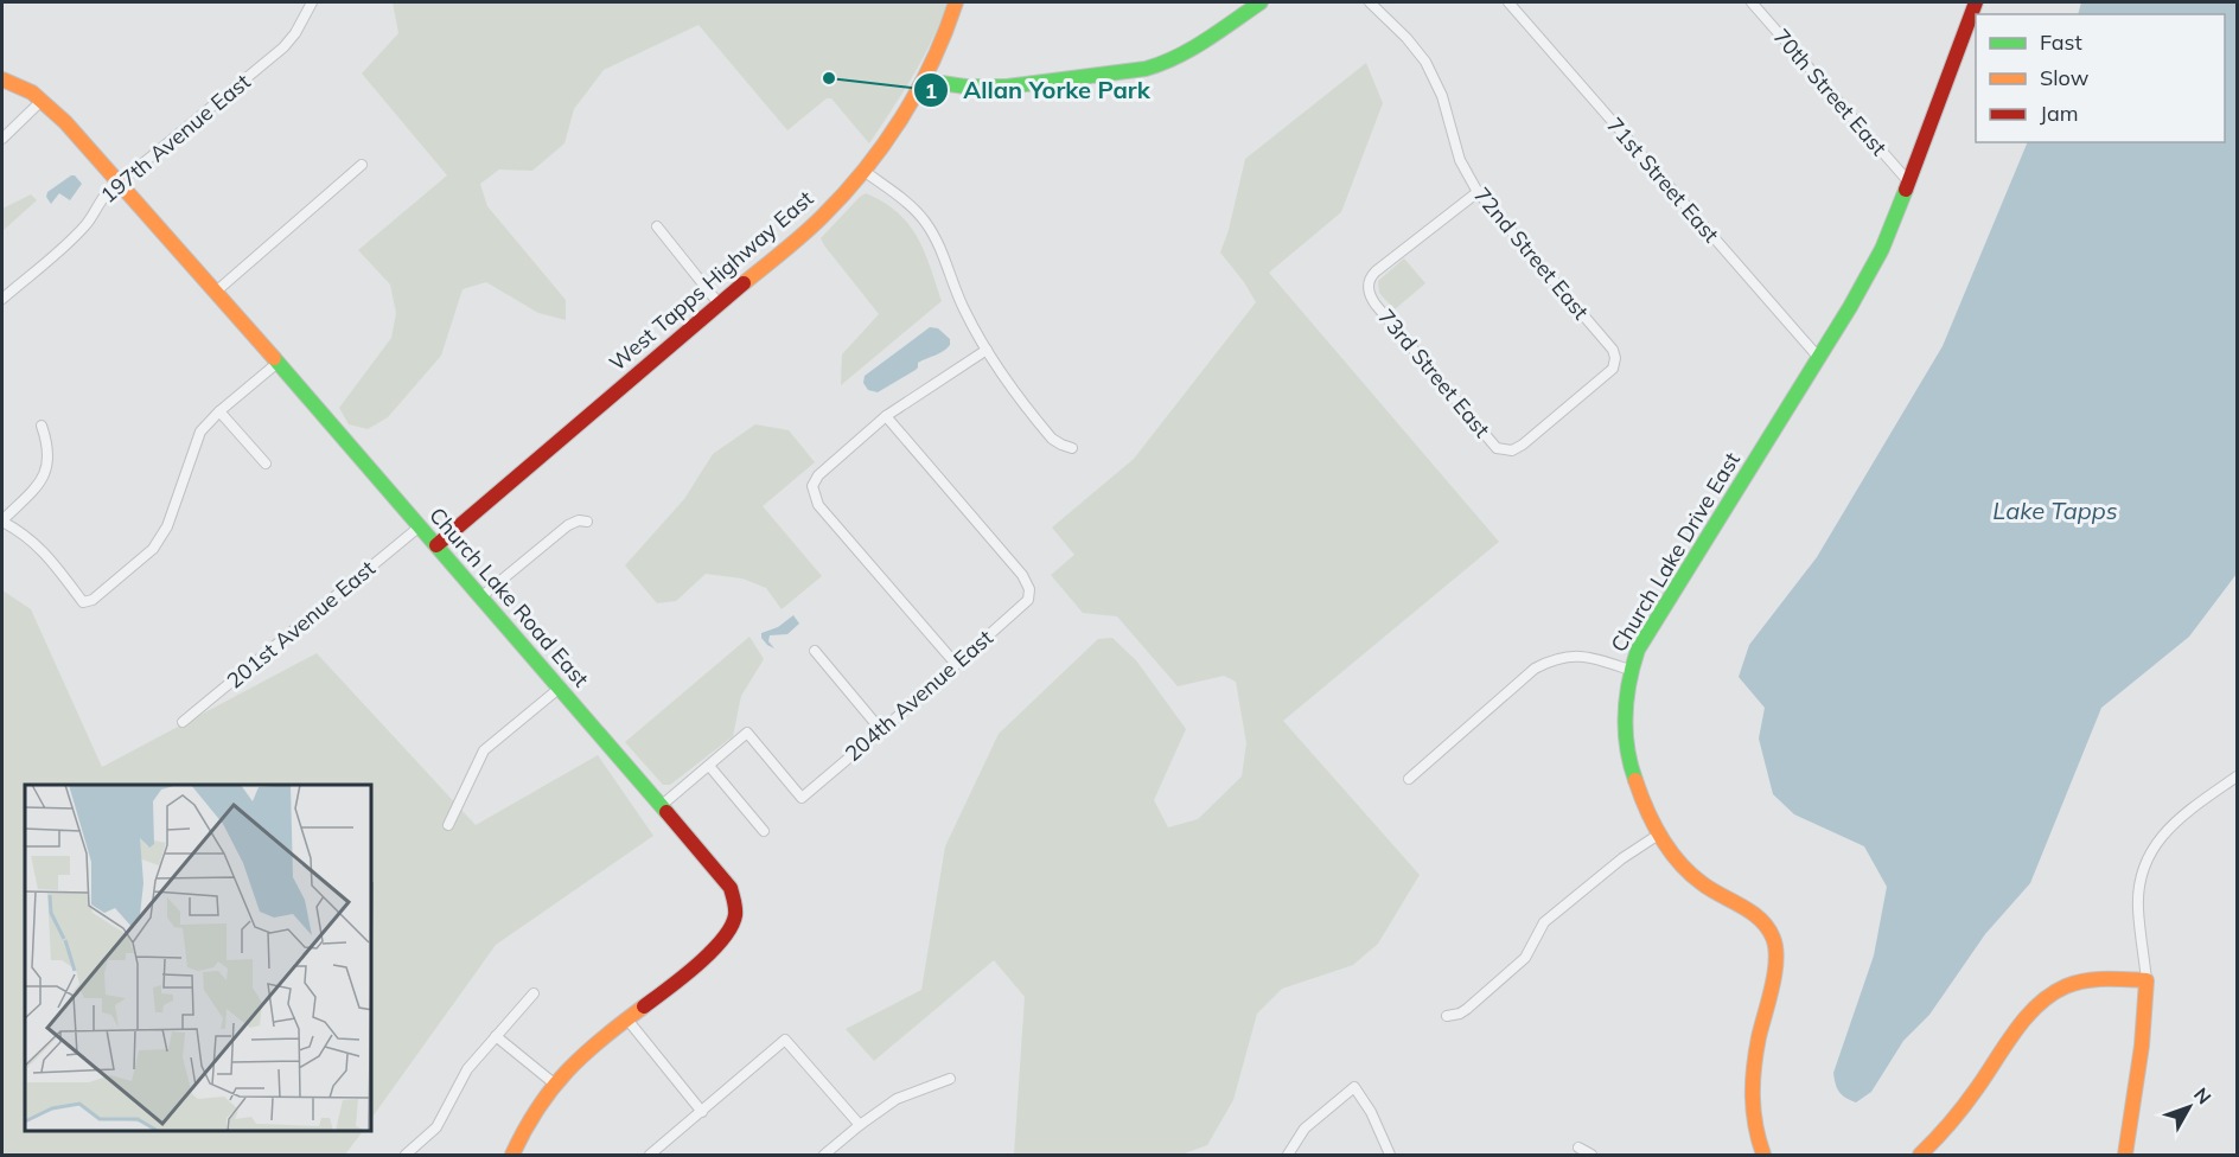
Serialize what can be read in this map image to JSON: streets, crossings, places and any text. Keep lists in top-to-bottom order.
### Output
{
  "streets": {
    "street": [
      "70th Street East",
      "197th Avenue East",
      "71st Street East",
      "72nd Street East",
      "West Tapps Highway East",
      "73rd Street East",
      "Church Lake Drive East",
      "Church Lake Road East",
      "201st Avenue East",
      "204th Avenue East"
    ]
  },
  "crossings": [
    ["70th Street East", "Church Lake Drive East"],
    ["197th Avenue East", "Church Lake Road East"],
    ["71st Street East", "Church Lake Drive East"],
    ["72nd Street East", "73rd Street East"],
    ["West Tapps Highway East", "Church Lake Road East"],
    ["Church Lake Road East", "201st Avenue East"]
  ],
  "water": ["Lake Tapps"],
  "places": ["Allan Yorke Park"],
  "legend": ["Fast", "Slow", "Jam"],
  "north": "top right"
}
